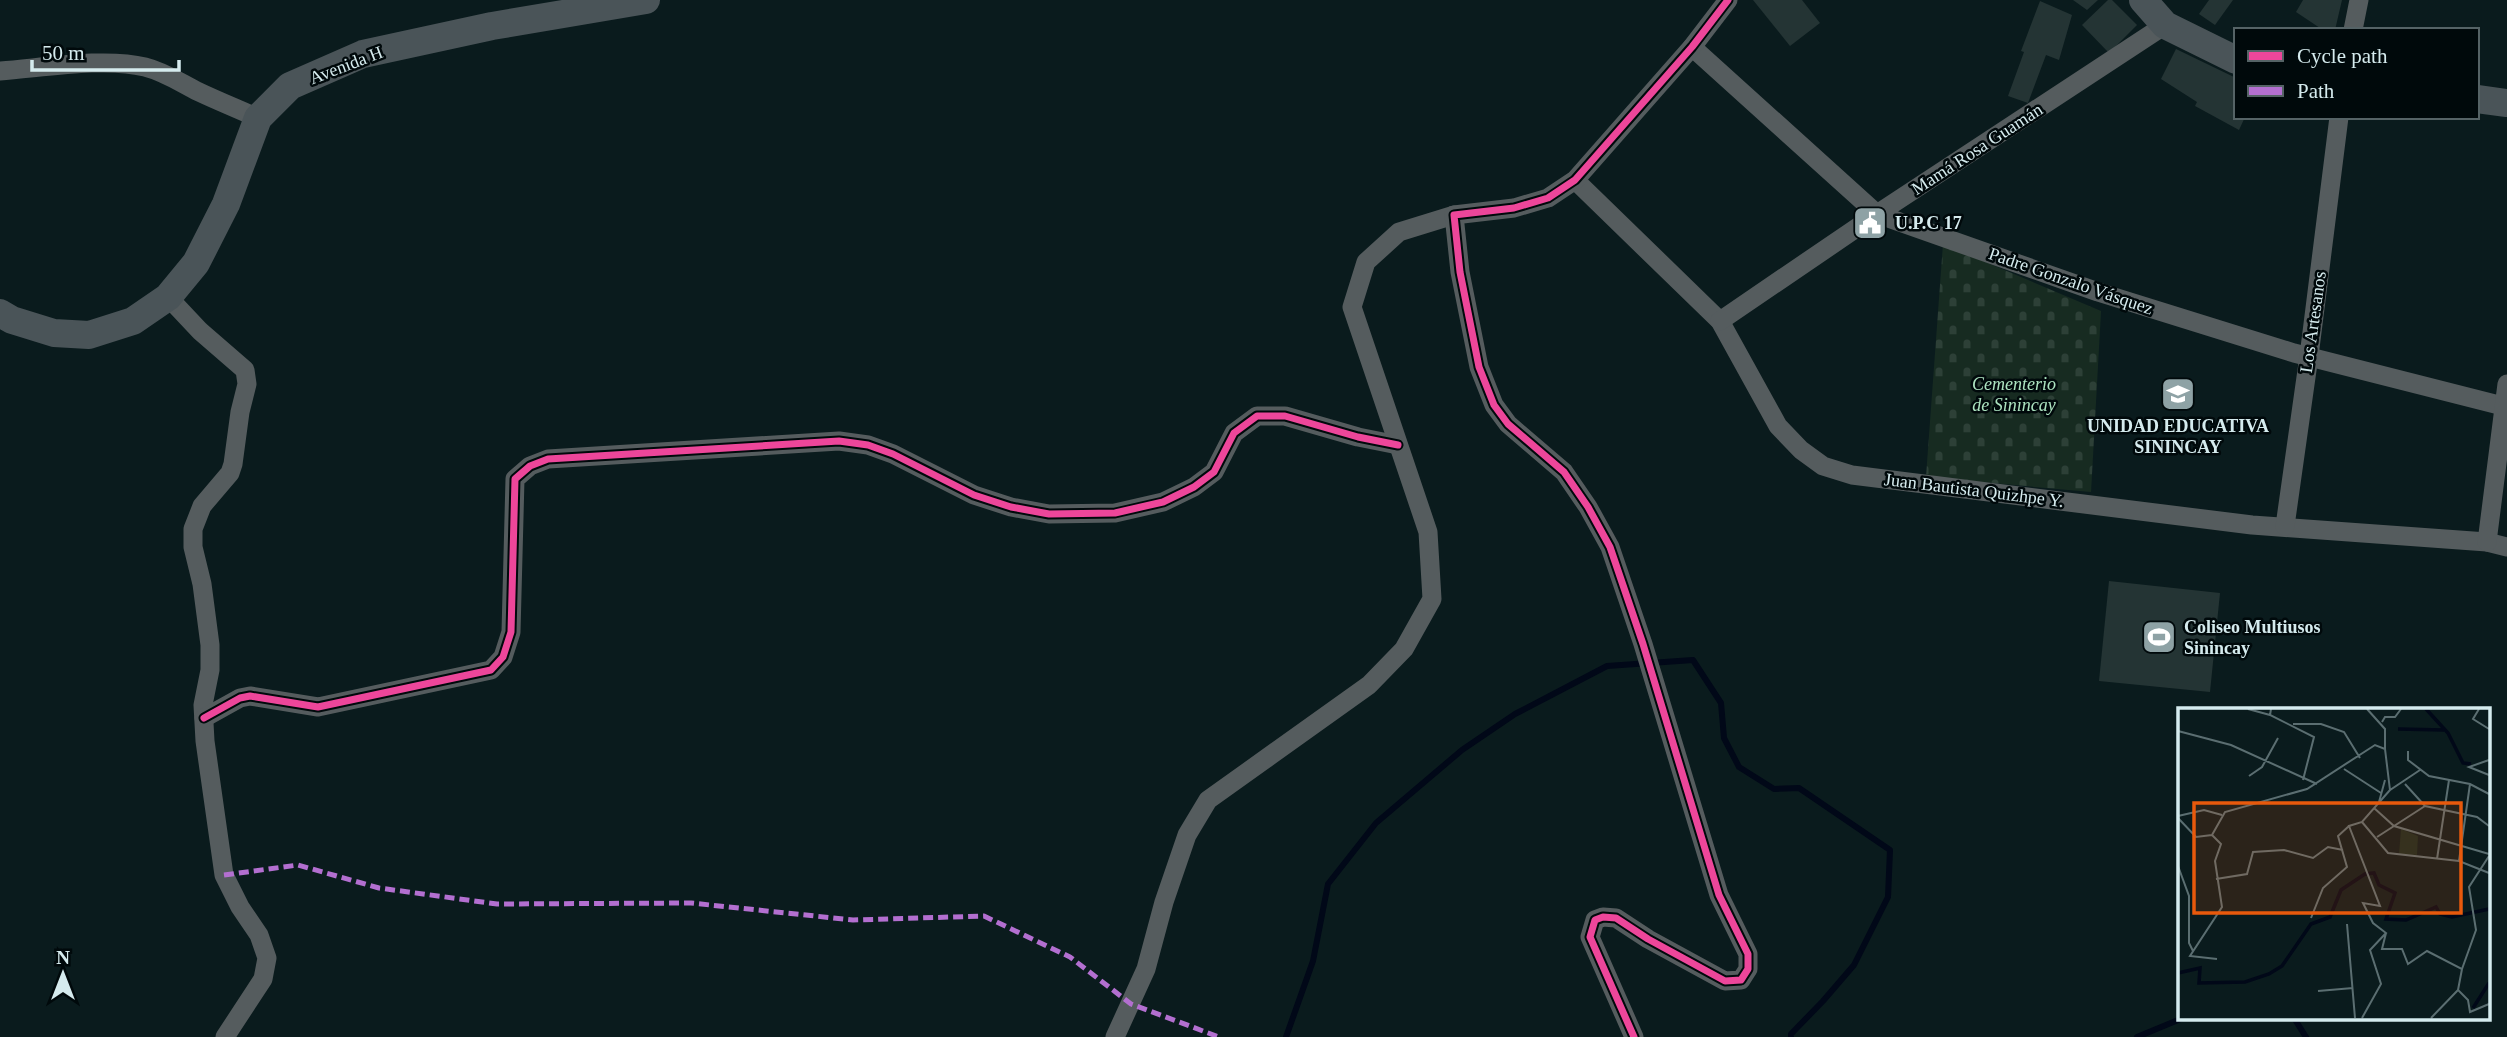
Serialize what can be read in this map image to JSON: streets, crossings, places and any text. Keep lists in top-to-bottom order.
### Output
{
  "streets": {
    "street": [
      "Avenida H",
      "Mamá Rosa Guamán",
      "Padre Gonzalo Vásquez",
      "Los Artesanos",
      "Juan Bautista Quizhpe Y."
    ]
  },
  "crossings": [
    ["Mamá Rosa Guamán", "Padre Gonzalo Vásquez"],
    ["Mamá Rosa Guamán", "Juan Bautista Quizhpe Y."],
    ["Padre Gonzalo Vásquez", "Los Artesanos"],
    ["Los Artesanos", "Juan Bautista Quizhpe Y."]
  ],
  "parks": ["Cementerio de Sinincay"],
  "places": {
    "public building": ["U.P.C 17"],
    "school or university": ["UNIDAD EDUCATIVA SININCAY"],
    "sports": ["Coliseo Multiusos Sinincay"]
  },
  "legend": ["Cycle path", "Path"],
  "scale_bar": "50 m",
  "north": "top"
}
